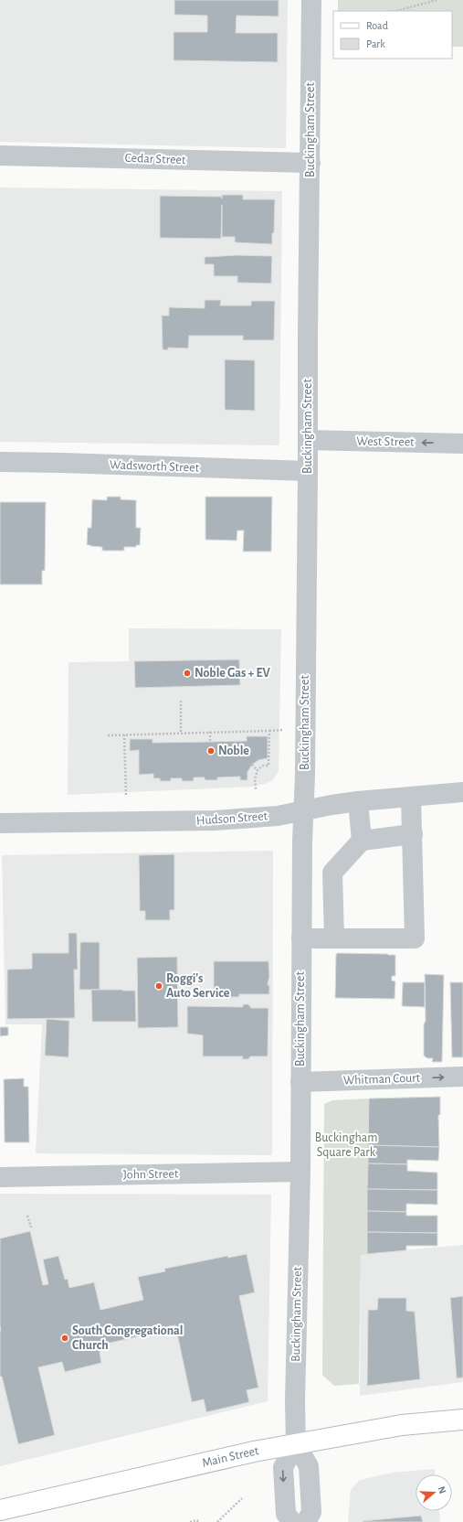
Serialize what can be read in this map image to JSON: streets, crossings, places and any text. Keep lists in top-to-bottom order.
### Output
{
  "streets": {
    "main road": ["Main Street"],
    "street": [
      "Buckingham Street",
      "Cedar Street",
      "West Street",
      "Wadsworth Street",
      "Hudson Street",
      "Whitman Court",
      "John Street"
    ]
  },
  "crossings": [
    ["Buckingham Street", "Cedar Street"],
    ["Buckingham Street", "West Street"],
    ["Buckingham Street", "Wadsworth Street"],
    ["Buckingham Street", "Hudson Street"],
    ["Buckingham Street", "Whitman Court"],
    ["Buckingham Street", "John Street"],
    ["Buckingham Street", "Main Street"]
  ],
  "one_way": ["West Street", "Whitman Court"],
  "parks": ["Buckingham Square Park"],
  "places": [
    "Noble Gas + EV",
    "Noble",
    "Roggi's Auto Service",
    "South Congregational Church"
  ],
  "legend": ["Road", "Park"],
  "north": "right"
}
